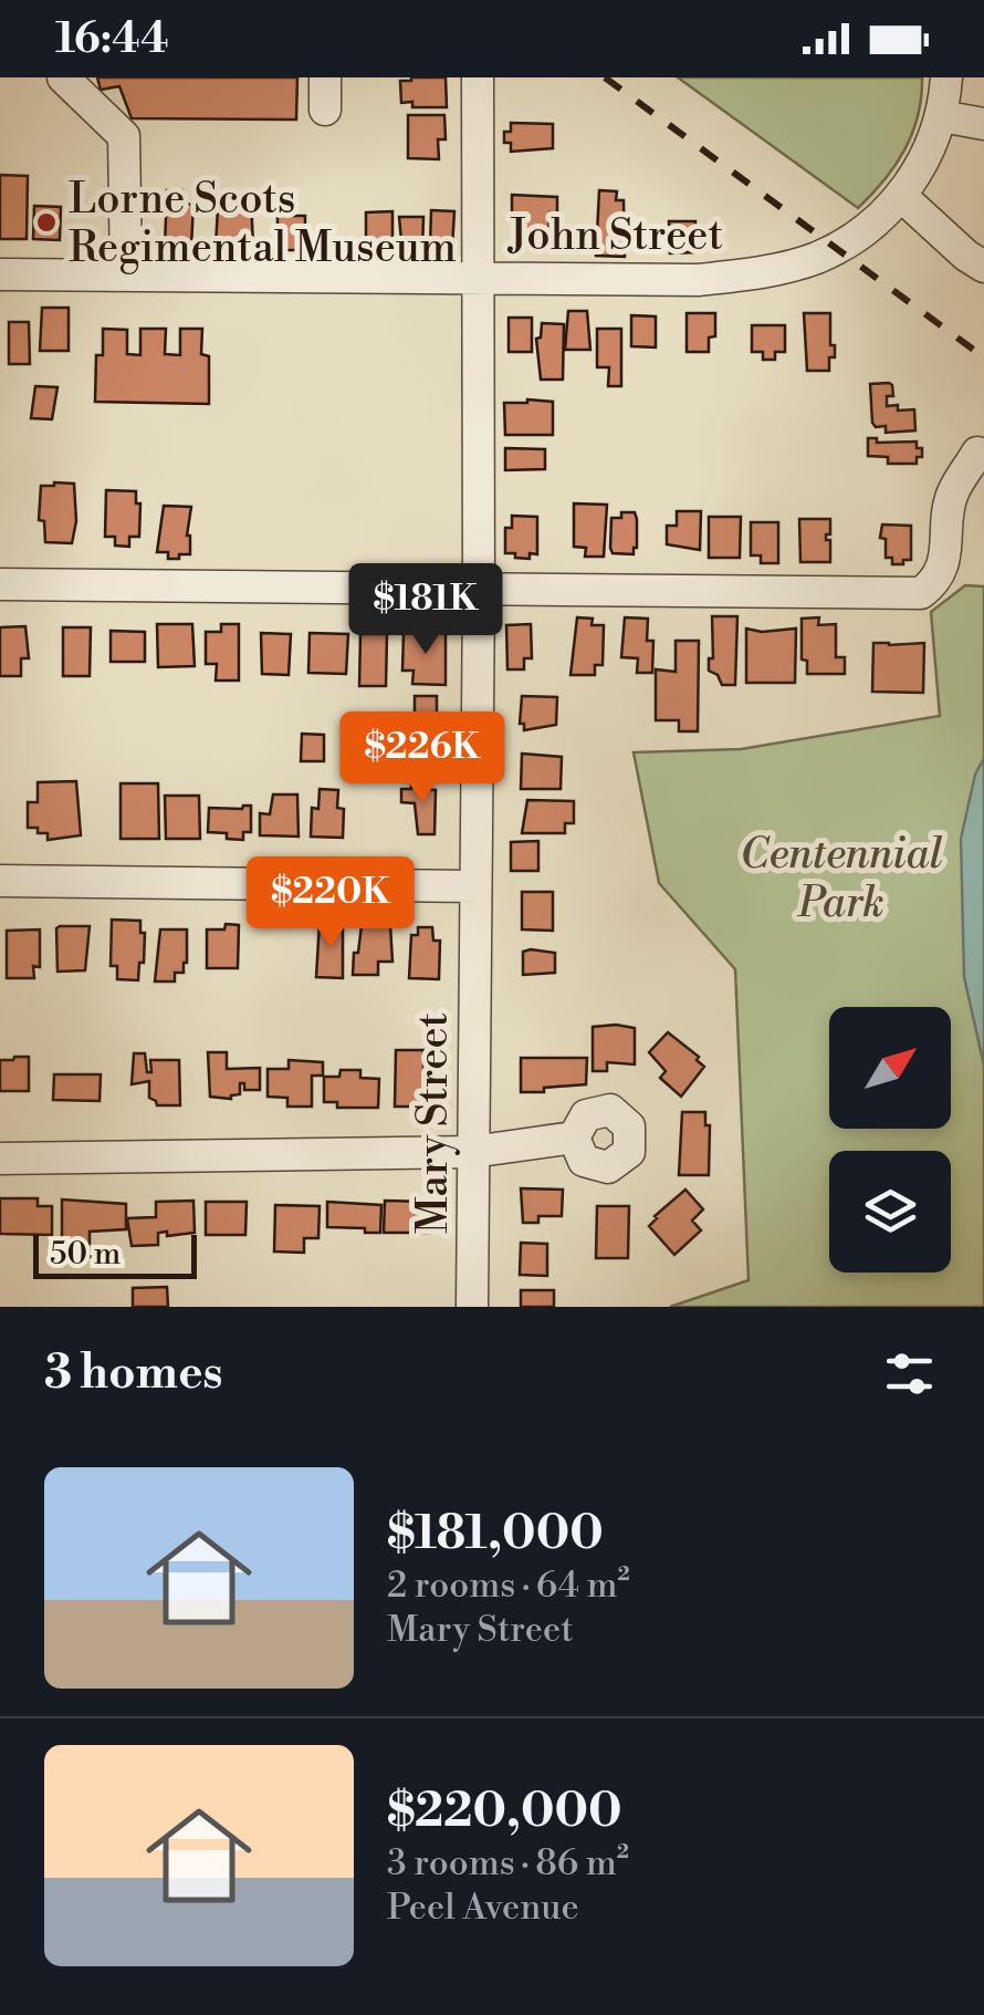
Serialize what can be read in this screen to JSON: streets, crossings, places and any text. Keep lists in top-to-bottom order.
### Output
{
  "streets": {
    "street": ["John Street", "Mary Street"]
  },
  "crossings": [
    ["John Street", "Mary Street"]
  ],
  "parks": ["Centennial Park"],
  "places": ["Lorne Scots Regimental Museum"],
  "scale_bar": "50 m",
  "north": "top right",
  "page": {
    "status": "16:44",
    "price": ["$181K", "$226K", "$220K"],
    "scale": "50 m",
    "heading": "3 homes",
    "list": [
      {
        "name": "$181,000",
        "note": "2 rooms · 64 m² · Mary Street"
      },
      {
        "name": "$220,000",
        "note": "3 rooms · 86 m² · Peel Avenue"
      }
    ]
  }
}
